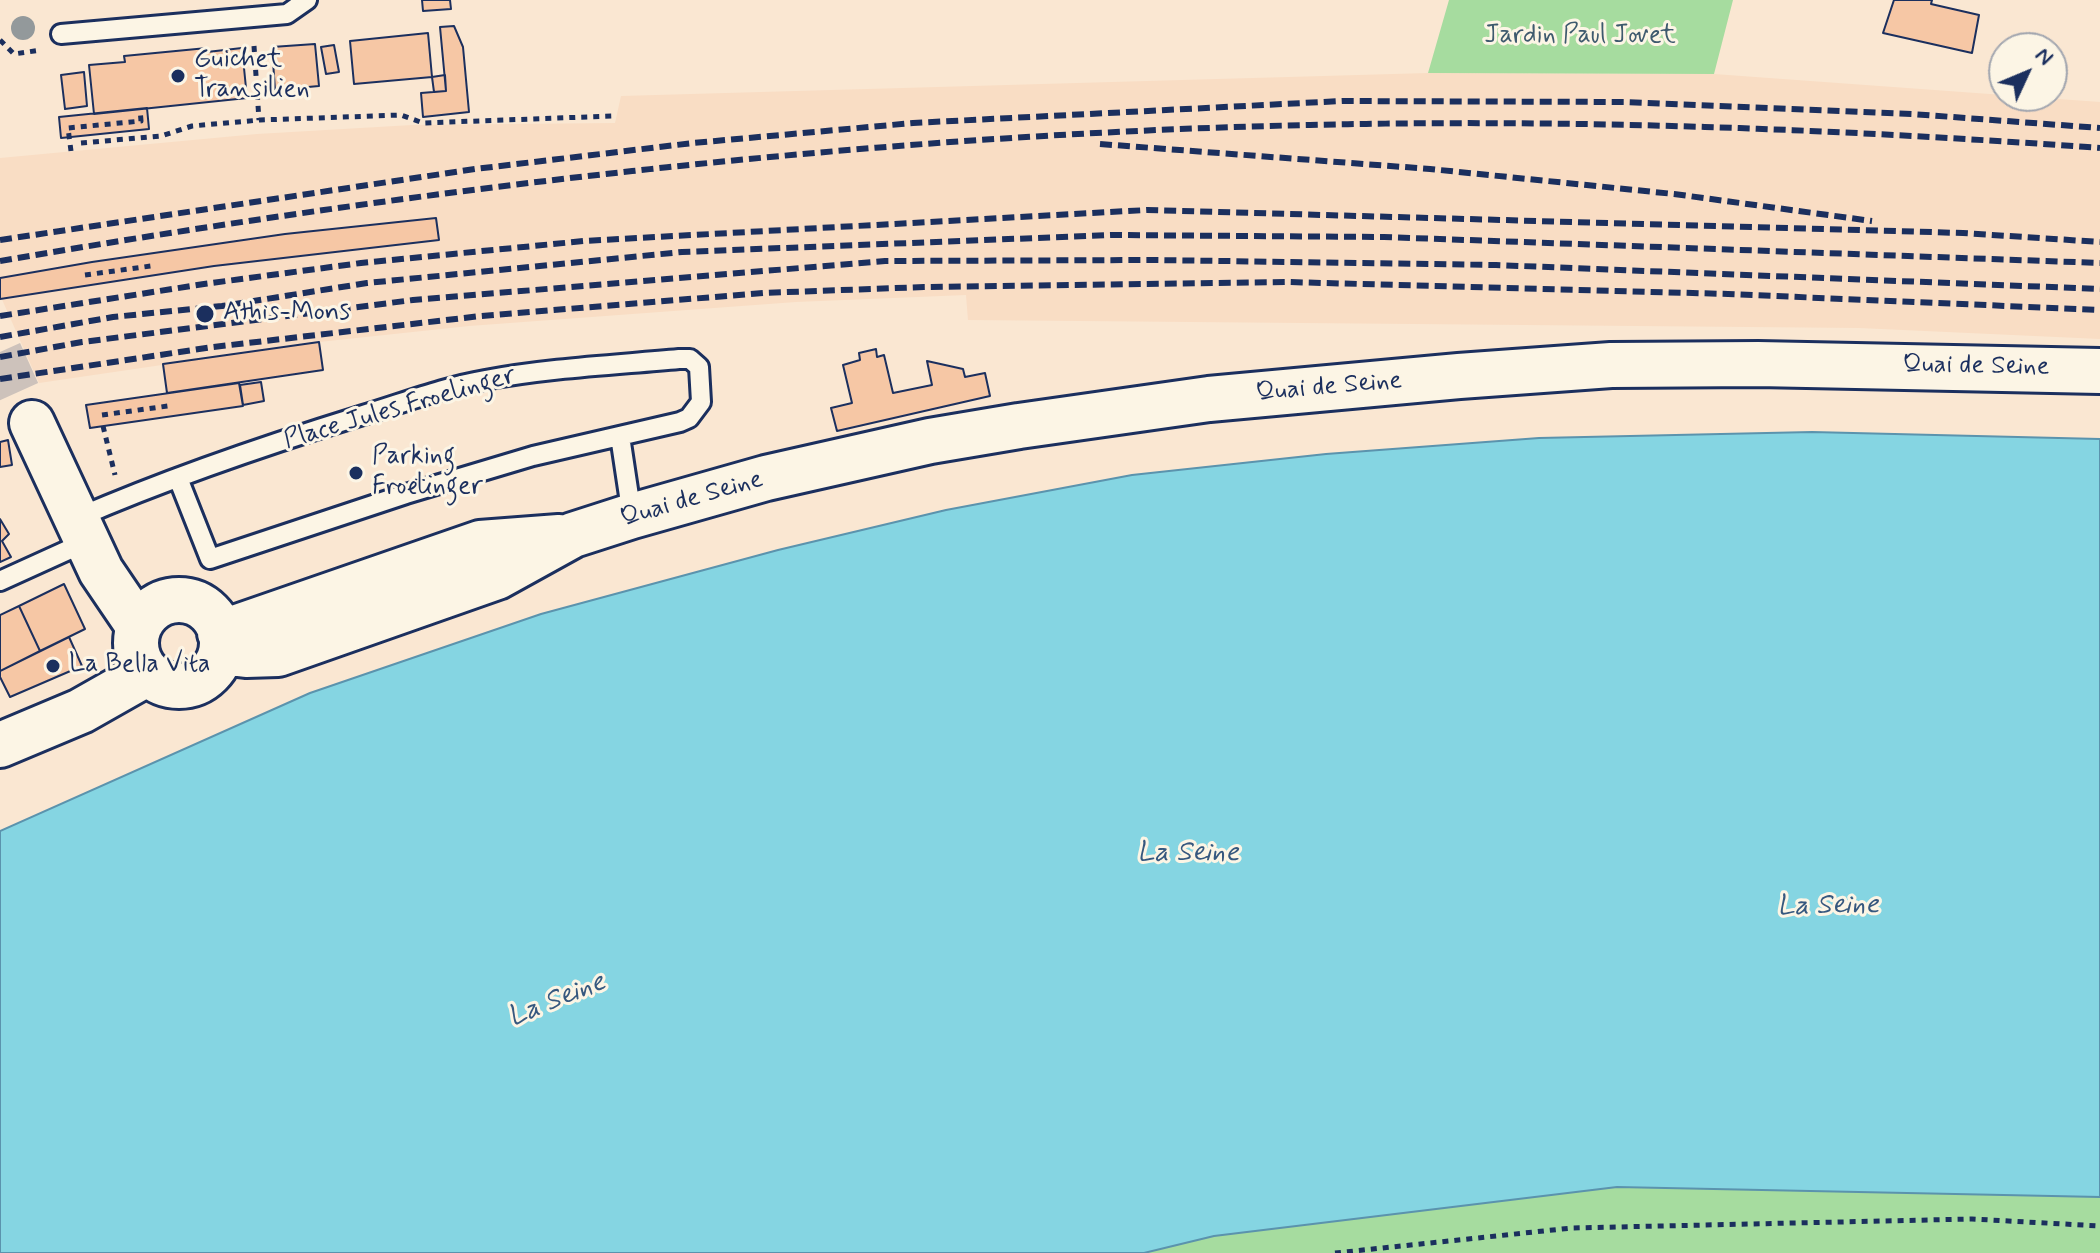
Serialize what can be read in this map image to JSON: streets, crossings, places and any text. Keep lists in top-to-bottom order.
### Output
{
  "streets": {
    "main road": ["Quai de Seine"],
    "lane": ["Place Jules Froelinger"]
  },
  "water": ["La Seine"],
  "parks": ["Jardin Paul Jovet"],
  "places": [
    "Guichet Transilien",
    "Athis-Mons",
    "Parking Froëlinger",
    "La Bella Vita"
  ],
  "north": "top right"
}
